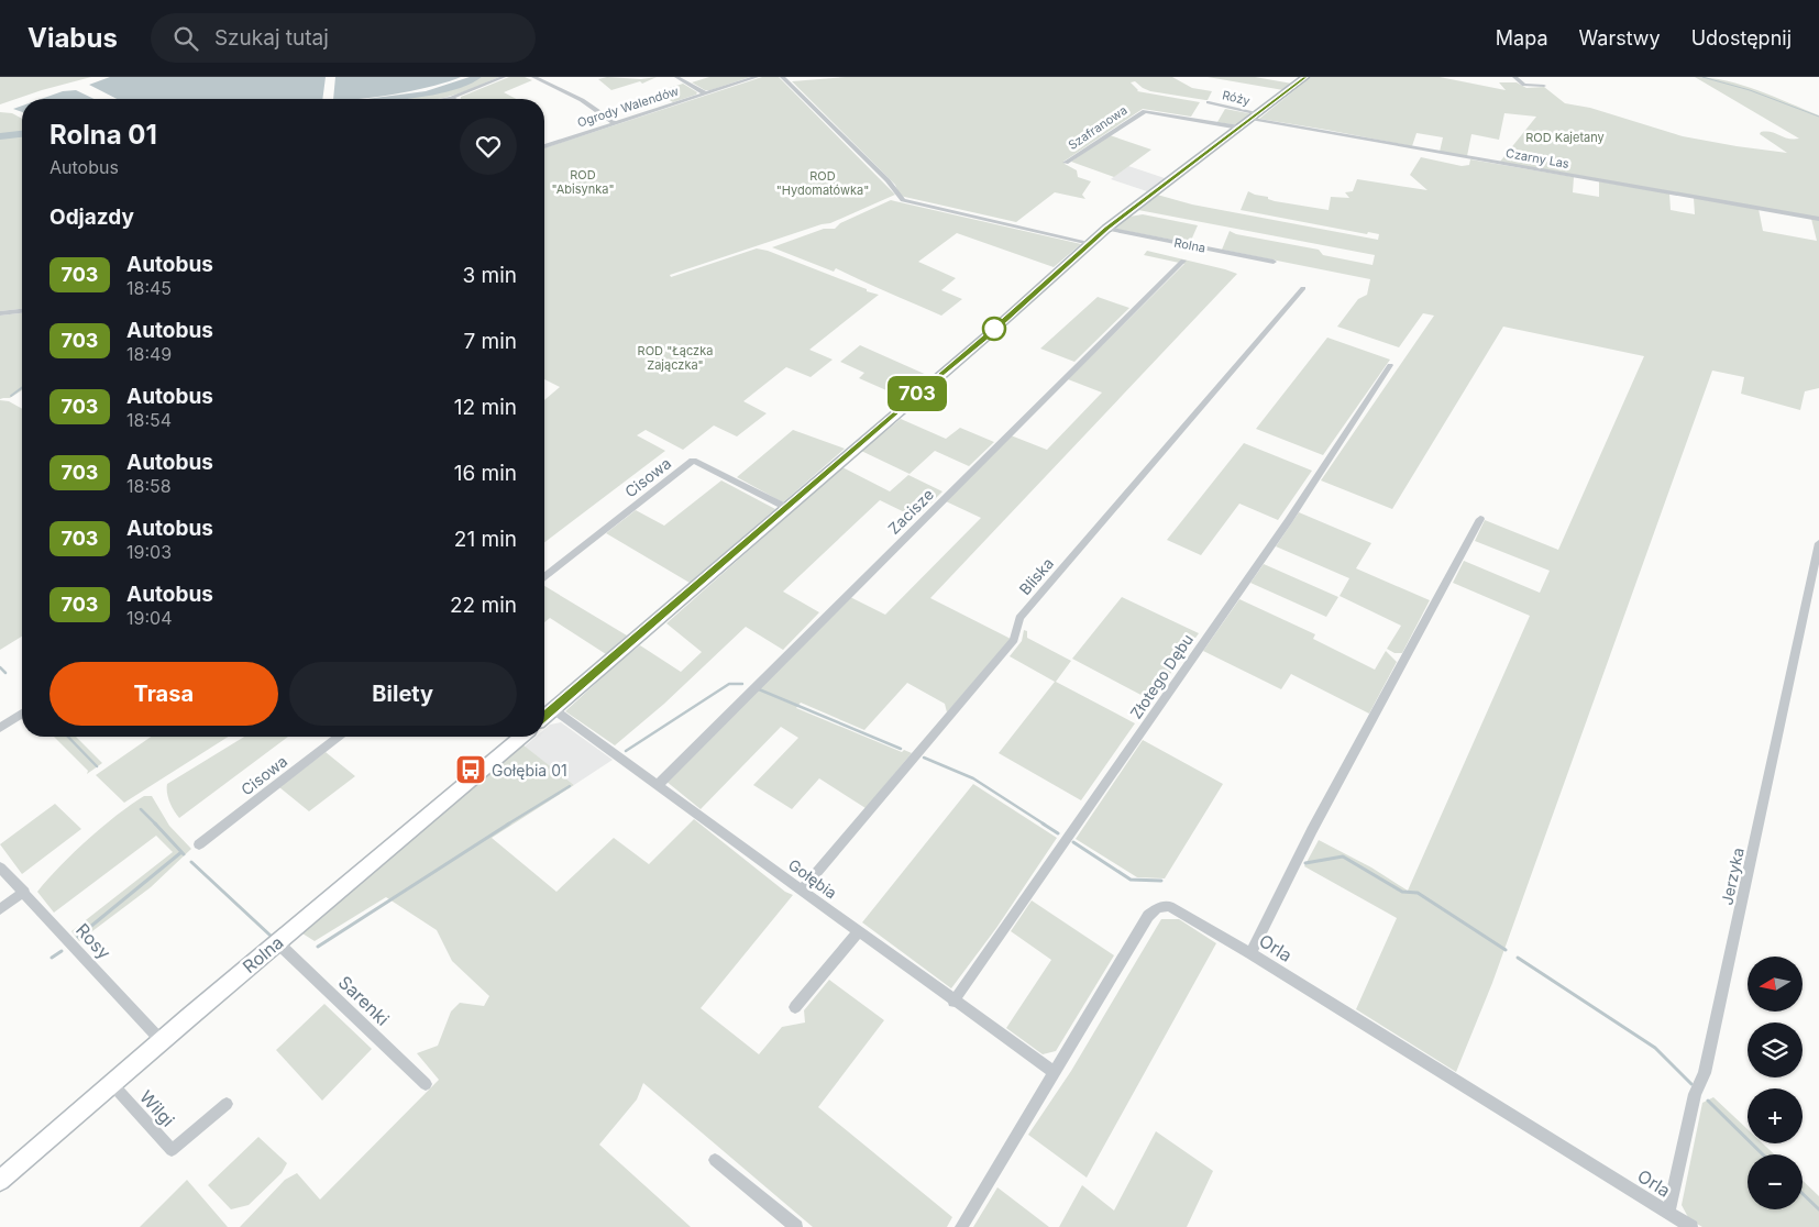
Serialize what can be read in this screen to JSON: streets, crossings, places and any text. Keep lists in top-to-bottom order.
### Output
{
  "streets": {
    "street": [
      "Róży",
      "Ogrody Walendów",
      "Szafranowa",
      "Czarny Las",
      "Rolna",
      "Cisowa",
      "Zacisze",
      "Bliska",
      "Złotego Dębu",
      "Jerzyka",
      "Gołębia",
      "Rosy",
      "Orla",
      "Sarenki",
      "Wilgi"
    ]
  },
  "crossings": [
    ["Róży", "Czarny Las"],
    ["Rolna", "Rosy"],
    ["Rolna", "Sarenki"],
    ["Rolna", "Wilgi"],
    ["Zacisze", "Gołębia"],
    ["Bliska", "Gołębia"],
    ["Złotego Dębu", "Gołębia"],
    ["Jerzyka", "Orla"],
    ["Gołębia", "Orla"]
  ],
  "parks": [
    "ROD Kajetany",
    "ROD \"Abisynka\"",
    "ROD \"Hydomatówka\"",
    "ROD \"Łączka Zajączka\""
  ],
  "places": {
    "bus stop": ["Gołębia 01"]
  },
  "lines": ["bus line 703"],
  "north": "left",
  "page": {
    "header": "Viabus",
    "search": "Szukaj tutaj",
    "nav": ["Mapa", "Warstwy", "Udostępnij"],
    "on_map": "703",
    "heading": [
      ["Rolna 01", "Autobus"],
      "Odjazdy"
    ],
    "list": [
      {
        "mark": "703",
        "name": "Autobus",
        "note": "18:45",
        "value": "3 min"
      },
      {
        "mark": "703",
        "name": "Autobus",
        "note": "18:49",
        "value": "7 min"
      },
      {
        "mark": "703",
        "name": "Autobus",
        "note": "18:54",
        "value": "12 min"
      },
      {
        "mark": "703",
        "name": "Autobus",
        "note": "18:58",
        "value": "16 min"
      },
      {
        "mark": "703",
        "name": "Autobus",
        "note": "19:03",
        "value": "21 min"
      },
      {
        "mark": "703",
        "name": "Autobus",
        "note": "19:04",
        "value": "22 min"
      }
    ],
    "buttons": ["Trasa", "Bilety"],
    "map_buttons": ["+", "−"]
  }
}
